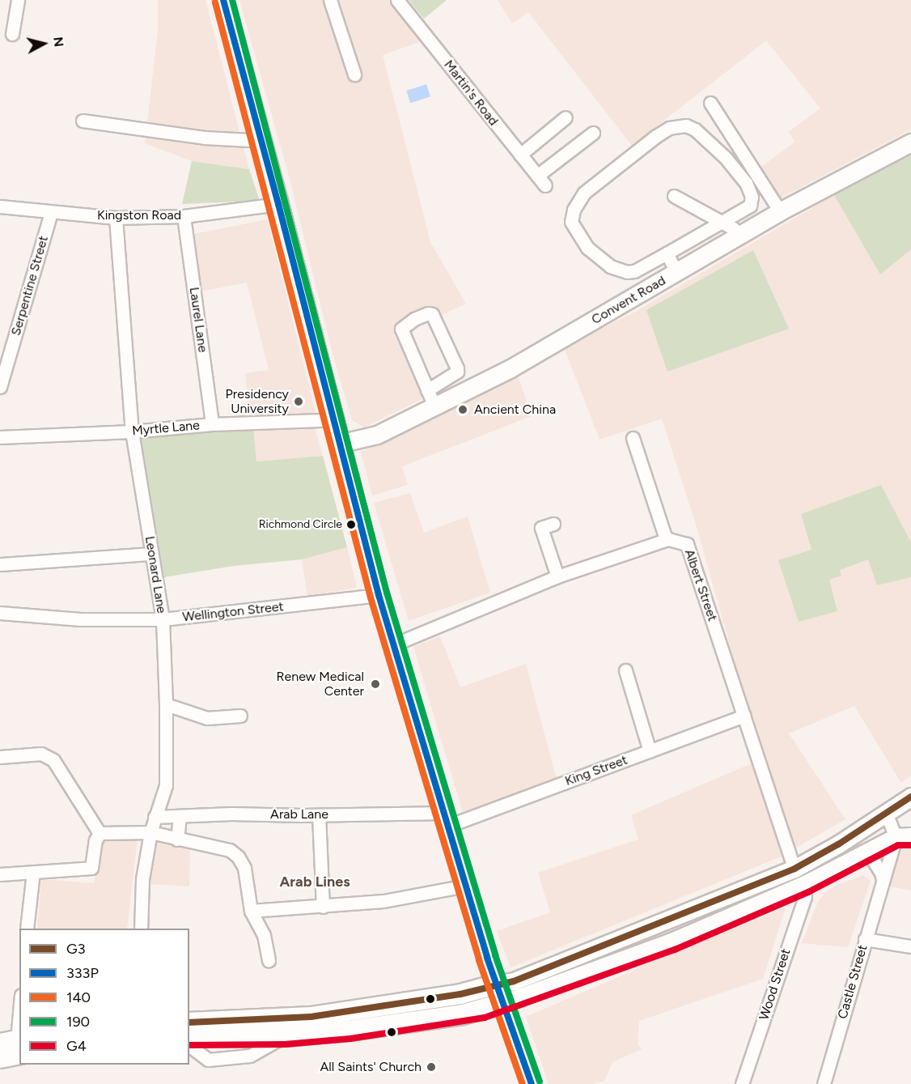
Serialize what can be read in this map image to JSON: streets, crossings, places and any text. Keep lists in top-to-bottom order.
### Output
{
  "streets": {
    "main road": ["Convent Road"],
    "street": [
      "Martin's Road",
      "Kingston Road",
      "Serpentine Street",
      "Laurel Lane",
      "Myrtle Lane",
      "Leonard Lane",
      "Albert Street",
      "Wellington Street",
      "King Street",
      "Arab Lane",
      "Castle Street",
      "Wood Street"
    ]
  },
  "crossings": [
    ["Kingston Road", "Serpentine Street"],
    ["Kingston Road", "Laurel Lane"],
    ["Kingston Road", "Leonard Lane"],
    ["Laurel Lane", "Myrtle Lane"],
    ["Myrtle Lane", "Leonard Lane"],
    ["Leonard Lane", "Wellington Street"],
    ["Leonard Lane", "Arab Lane"],
    ["Albert Street", "King Street"],
    ["King Street", "Arab Lane"]
  ],
  "districts": ["Arab Lines"],
  "places": [
    "Presidency University",
    "Ancient China",
    "Richmond Circle",
    "Renew Medical Center",
    "All Saints' Church"
  ],
  "lines": [
    "transit line 333P",
    "transit line 190",
    "transit line 140",
    "transit line G3",
    "transit line G4"
  ],
  "legend": [
    "G3",
    "333P",
    "140",
    "190",
    "G4"
  ],
  "north": "right"
}
